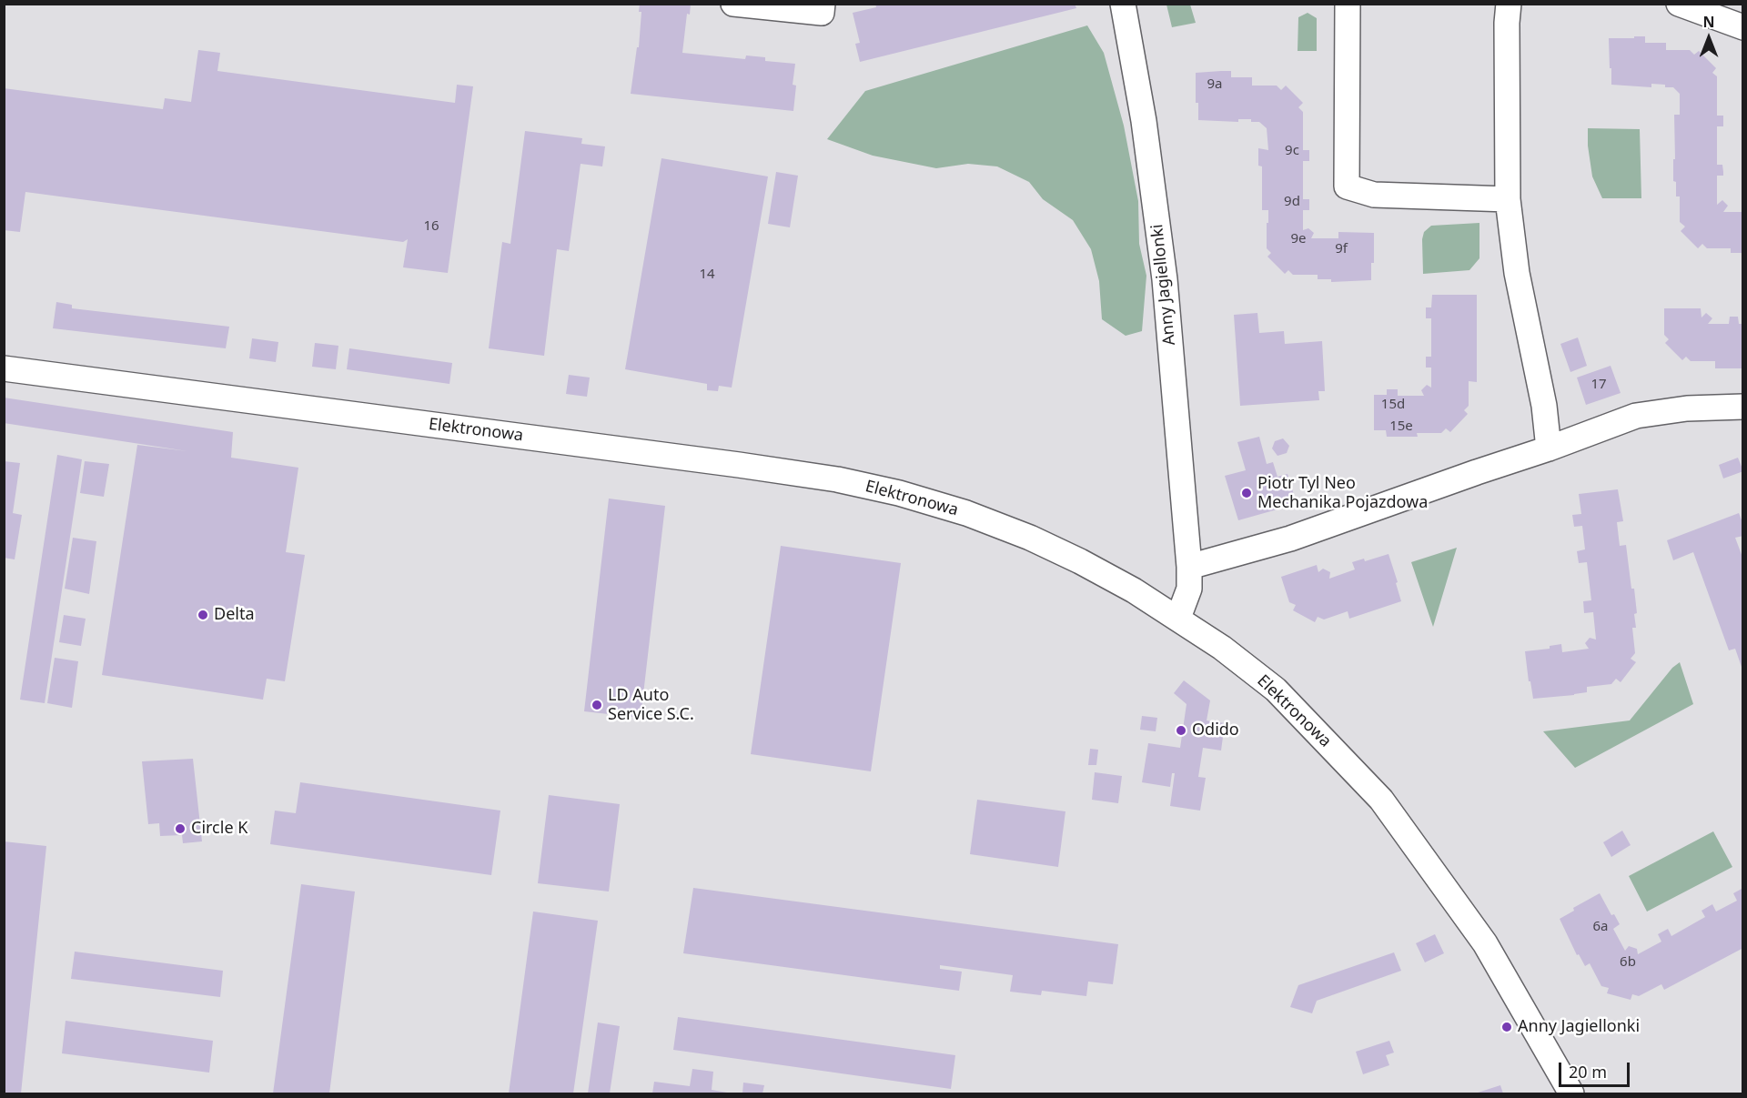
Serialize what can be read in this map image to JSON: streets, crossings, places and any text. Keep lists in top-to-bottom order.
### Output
{
  "streets": {
    "street": ["Anny Jagiellonki", "Elektronowa"]
  },
  "crossings": [
    ["Anny Jagiellonki", "Elektronowa"]
  ],
  "places": [
    "Piotr Tyl Neo Mechanika Pojazdowa",
    "Delta",
    "LD Auto Service S.C.",
    "Odido",
    "Circle K",
    "Anny Jagiellonki"
  ],
  "house_numbers": [
    "9a",
    "9c",
    "9d",
    "16",
    "9e",
    "9f",
    "14",
    "17",
    "15d",
    "15e",
    "6a",
    "6b"
  ],
  "scale_bar": "20 m",
  "north": "top"
}
